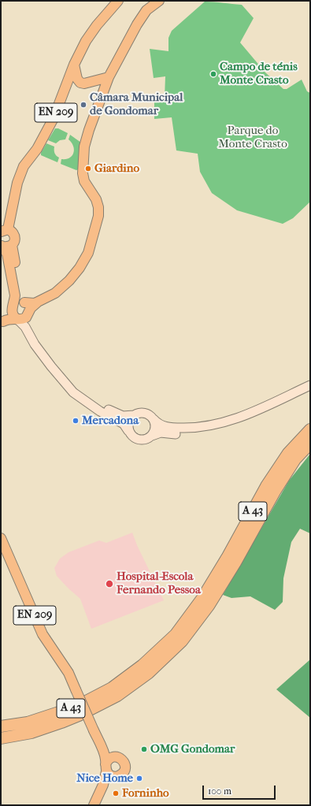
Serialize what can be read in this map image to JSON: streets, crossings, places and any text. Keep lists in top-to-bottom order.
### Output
{
  "streets": {
    "highway": ["A 43"],
    "main road": ["EN 209"]
  },
  "parks": ["Parque do Monte Crasto"],
  "places": [
    "Campo de ténis Monte Crasto",
    "Câmara Municipal de Gondomar",
    "Giardino",
    "Mercadona",
    "Hospital-Escola Fernando Pessoa",
    "OMG Gondomar",
    "Nice Home",
    "Forninho"
  ],
  "scale_bar": "100 m"
}
